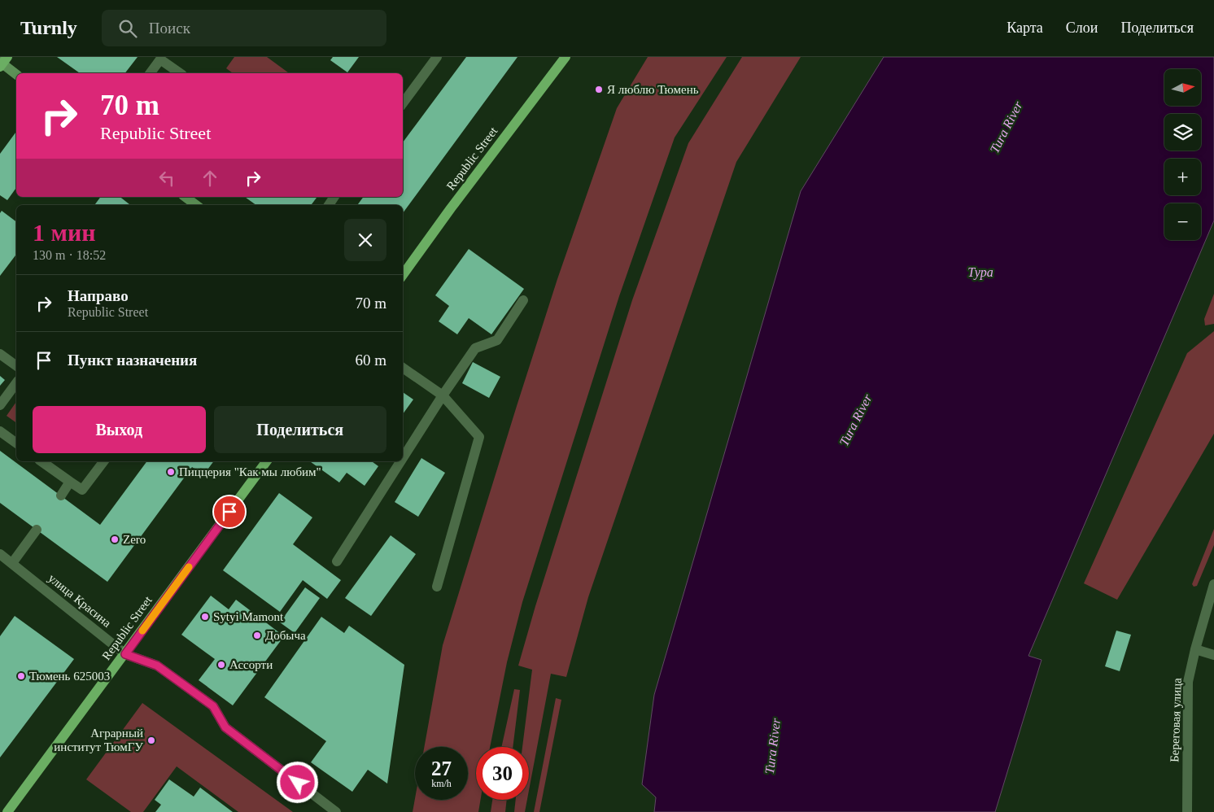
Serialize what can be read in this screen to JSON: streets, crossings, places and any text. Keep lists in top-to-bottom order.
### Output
{
  "streets": {
    "main road": ["Republic Street"],
    "street": ["улица Красина", "Береговая улица"]
  },
  "crossings": [
    ["Republic Street", "улица Красина"]
  ],
  "water": ["Tura River", "Тура"],
  "places": [
    "Я люблю Тюмень",
    "Пиццерия \"Как мы любим\"",
    "Zero",
    "Sytyi Mamont",
    "Добыча",
    "Ассорти",
    "Тюмень 625003",
    "Аграрный институт ТюмГУ"
  ],
  "north": "right",
  "page": {
    "header": "Turnly",
    "search": "Поиск",
    "nav": ["Карта", "Слои", "Поделиться"],
    "map_buttons": ["+", "−"],
    "turn": ["70 m", "Republic Street"],
    "heading": ["1 мин", "130 m · 18:52"],
    "list": [
      {
        "name": "Направо",
        "note": "Republic Street",
        "value": "70 m"
      },
      {
        "name": "Пункт назначения",
        "value": "60 m"
      }
    ],
    "buttons": ["Выход", "Поделиться"],
    "speed": "27 km/h",
    "limit": "30"
  }
}
